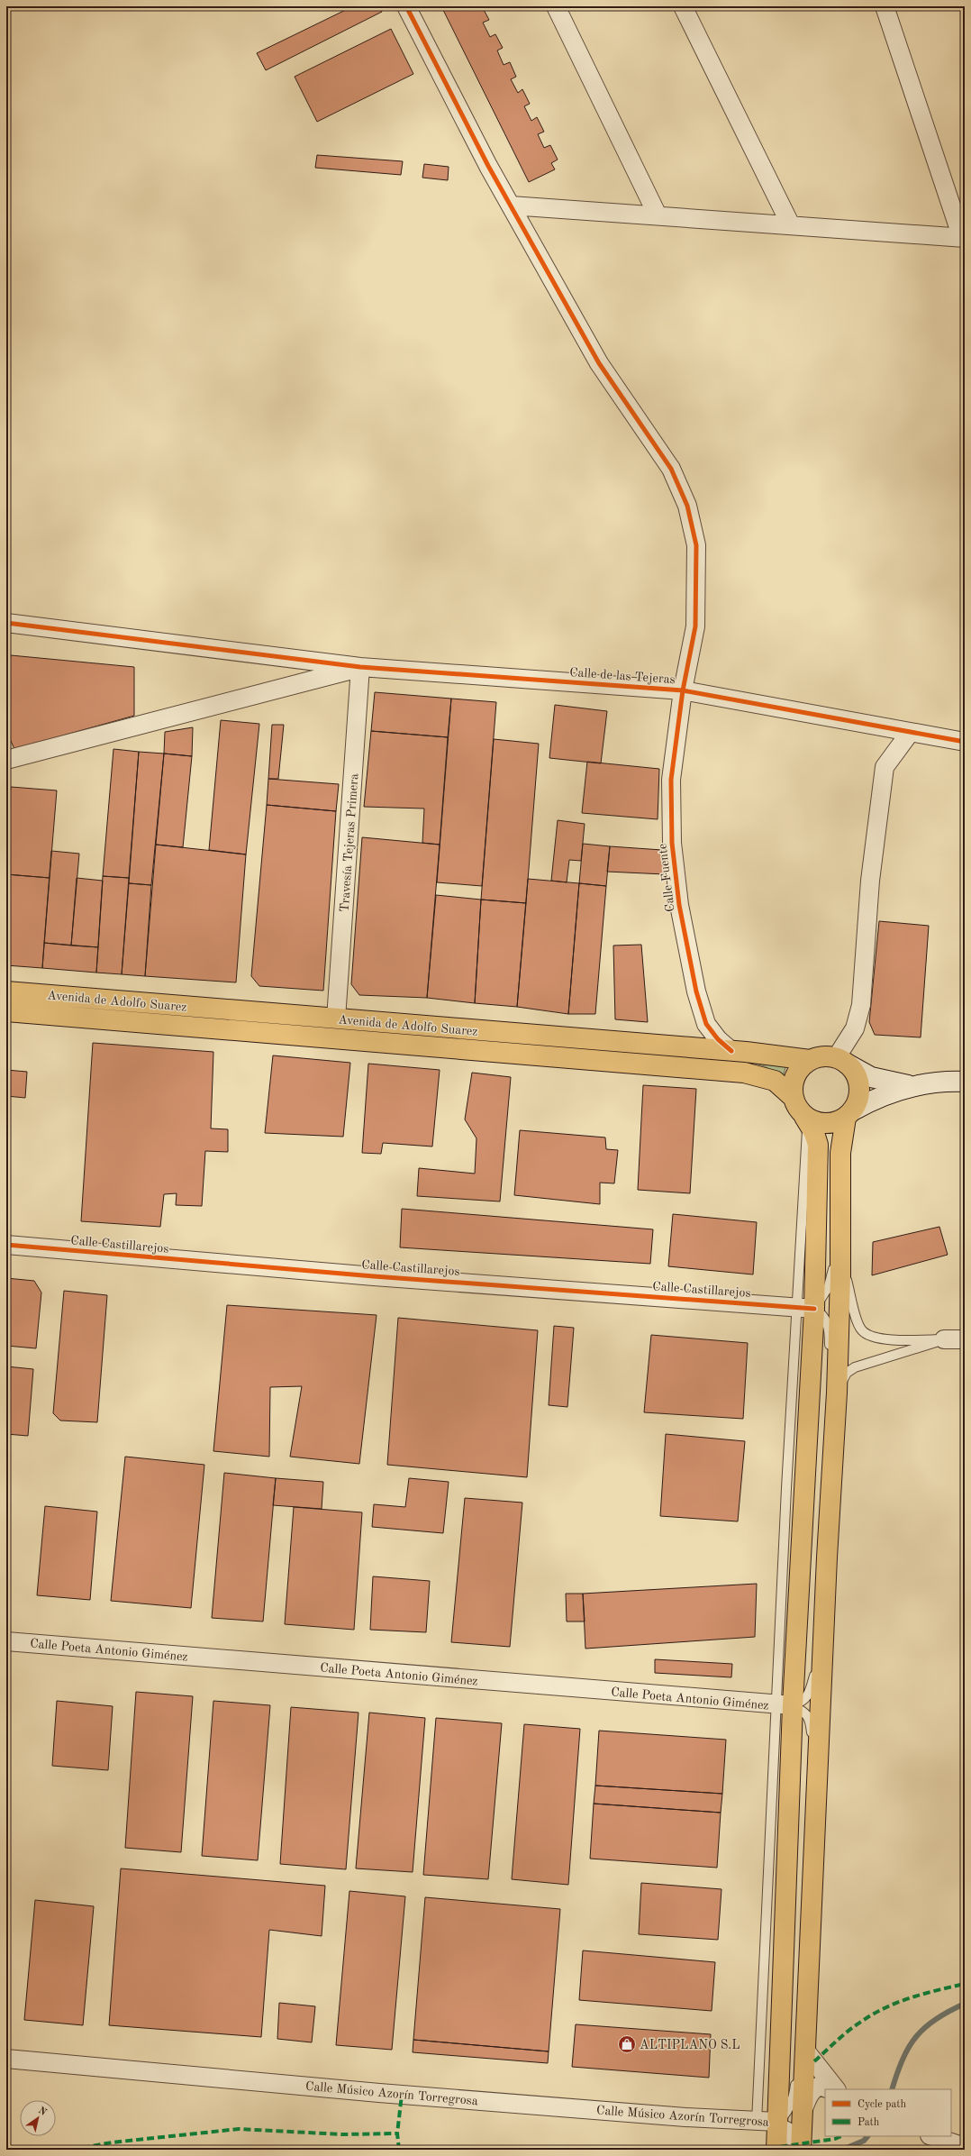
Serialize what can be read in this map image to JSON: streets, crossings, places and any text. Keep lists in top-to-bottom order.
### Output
{
  "streets": {
    "main road": ["Avenida de Adolfo Suarez"],
    "street": [
      "Calle de las Tejeras",
      "Travesía Tejeras Primera",
      "Calle Fuente",
      "Calle Castillarejos",
      "Calle Poeta Antonio Giménez",
      "Calle Músico Azorín Torregrosa"
    ]
  },
  "crossings": [
    ["Calle de las Tejeras", "Travesía Tejeras Primera"],
    ["Calle de las Tejeras", "Calle Fuente"],
    ["Travesía Tejeras Primera", "Avenida de Adolfo Suarez"],
    ["Calle Fuente", "Avenida de Adolfo Suarez"]
  ],
  "places": {
    "shop": ["ALTIPLANO S.L"]
  },
  "legend": ["Cycle path", "Path"],
  "north": "top right"
}
